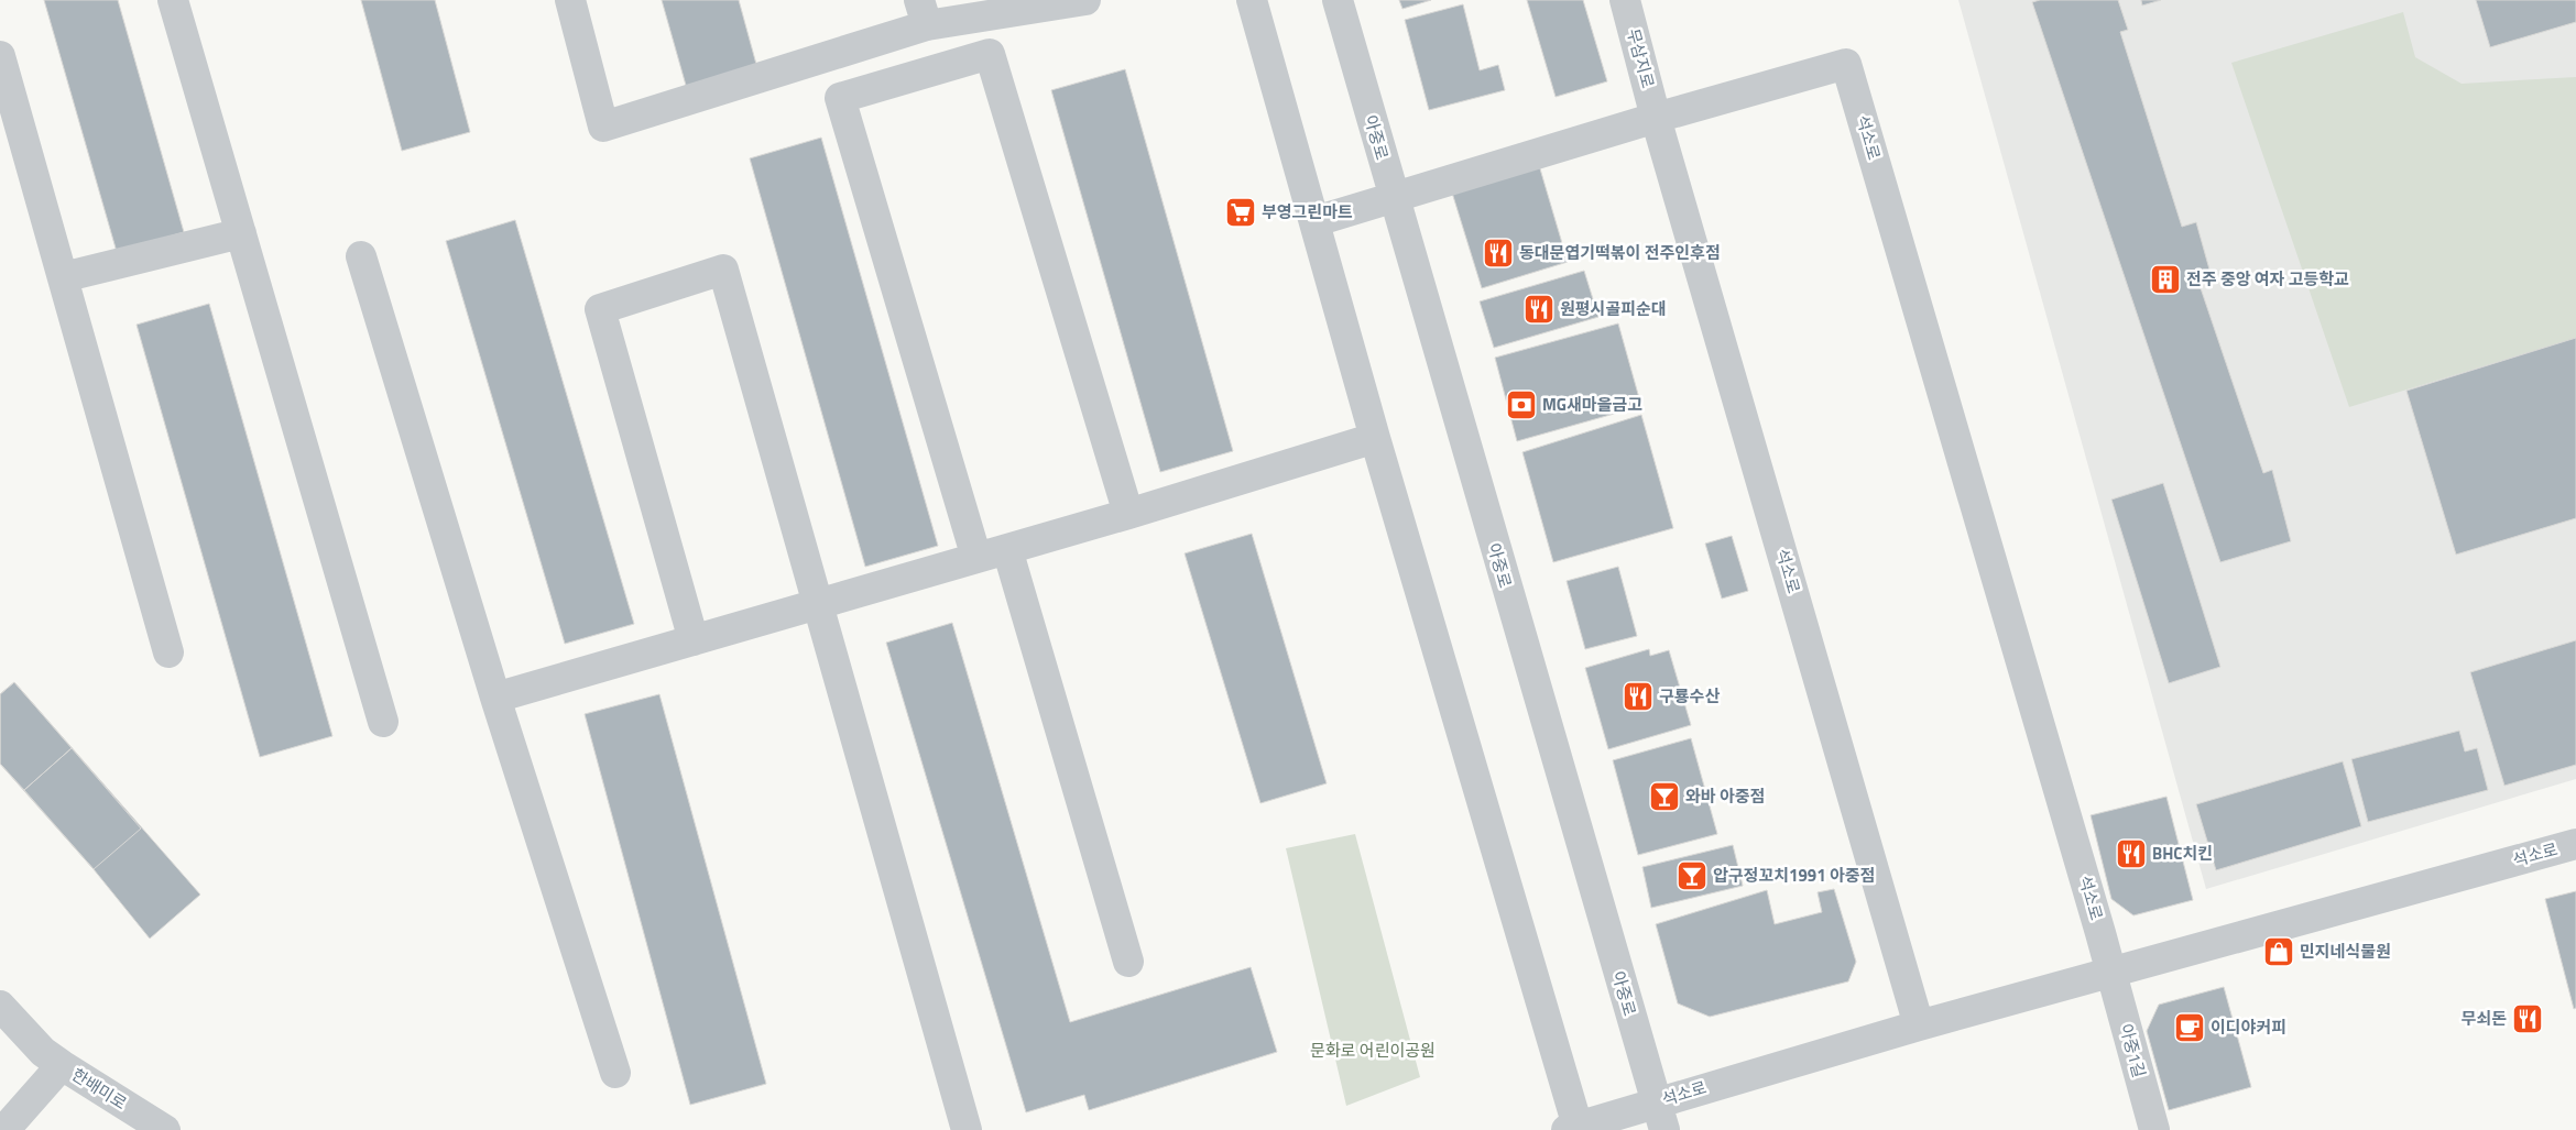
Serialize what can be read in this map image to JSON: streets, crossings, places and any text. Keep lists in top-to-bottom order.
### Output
{
  "streets": {
    "street": [
      "무삼지로",
      "아중로",
      "석소로",
      "아중1길",
      "한배미로"
    ]
  },
  "crossings": [
    ["무삼지로", "석소로"],
    ["아중로", "석소로"],
    ["석소로", "아중1길"]
  ],
  "parks": ["문화로 어린이공원"],
  "places": {
    "supermarket": ["부영그린마트"],
    "restaurant": [
      "동대문엽기떡볶이 전주인후점",
      "원평시골피순대",
      "구룡수산",
      "BHC치킨",
      "무쇠돈"
    ],
    "building": ["전주 중앙 여자 고등학교"],
    "bank": ["MG새마을금고"],
    "bar": ["와바 아중점", "압구정꼬치1991 아중점"],
    "shop": ["민지네식물원"],
    "cafe": ["이디야커피"]
  }
}
